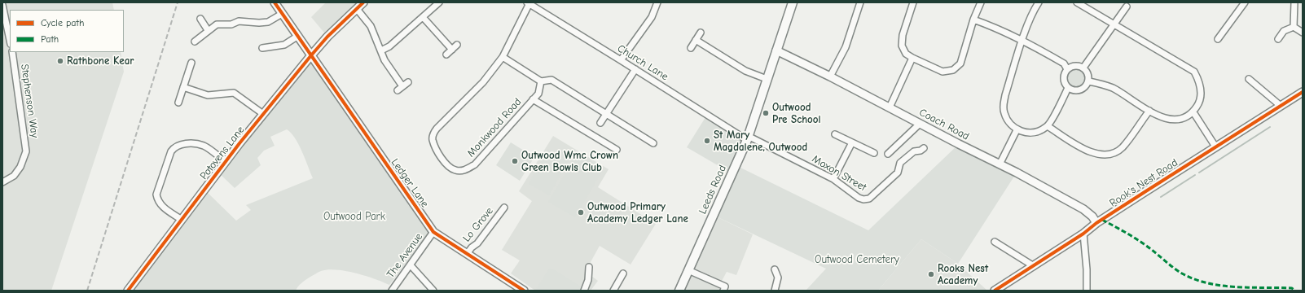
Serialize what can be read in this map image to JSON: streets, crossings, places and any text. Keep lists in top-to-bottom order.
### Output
{
  "streets": {
    "main road": ["Leeds Road"],
    "street": [
      "Church Lane",
      "Stephenson Way",
      "Coach Road",
      "Monkwood Road",
      "Potovens Lane",
      "Moxon Street",
      "Ledger Lane",
      "Rook's Nest Road",
      "Lo Grove",
      "The Avenue"
    ]
  },
  "crossings": [
    ["Church Lane", "Monkwood Road"],
    ["Church Lane", "Moxon Street"],
    ["Church Lane", "Leeds Road"],
    ["Coach Road", "Rook's Nest Road"],
    ["Coach Road", "Leeds Road"],
    ["Potovens Lane", "Ledger Lane"],
    ["Moxon Street", "Leeds Road"],
    ["Ledger Lane", "Lo Grove"],
    ["Ledger Lane", "The Avenue"]
  ],
  "parks": ["Outwood Park", "Outwood Cemetery"],
  "places": [
    "Rathbone Kear",
    "Outwood Pre School",
    "St Mary Magdalene, Outwood",
    "Outwood Wmc Crown Green Bowls Club",
    "Outwood Primary Academy Ledger Lane",
    "Rooks Nest Academy"
  ],
  "legend": ["Cycle path", "Path"]
}
